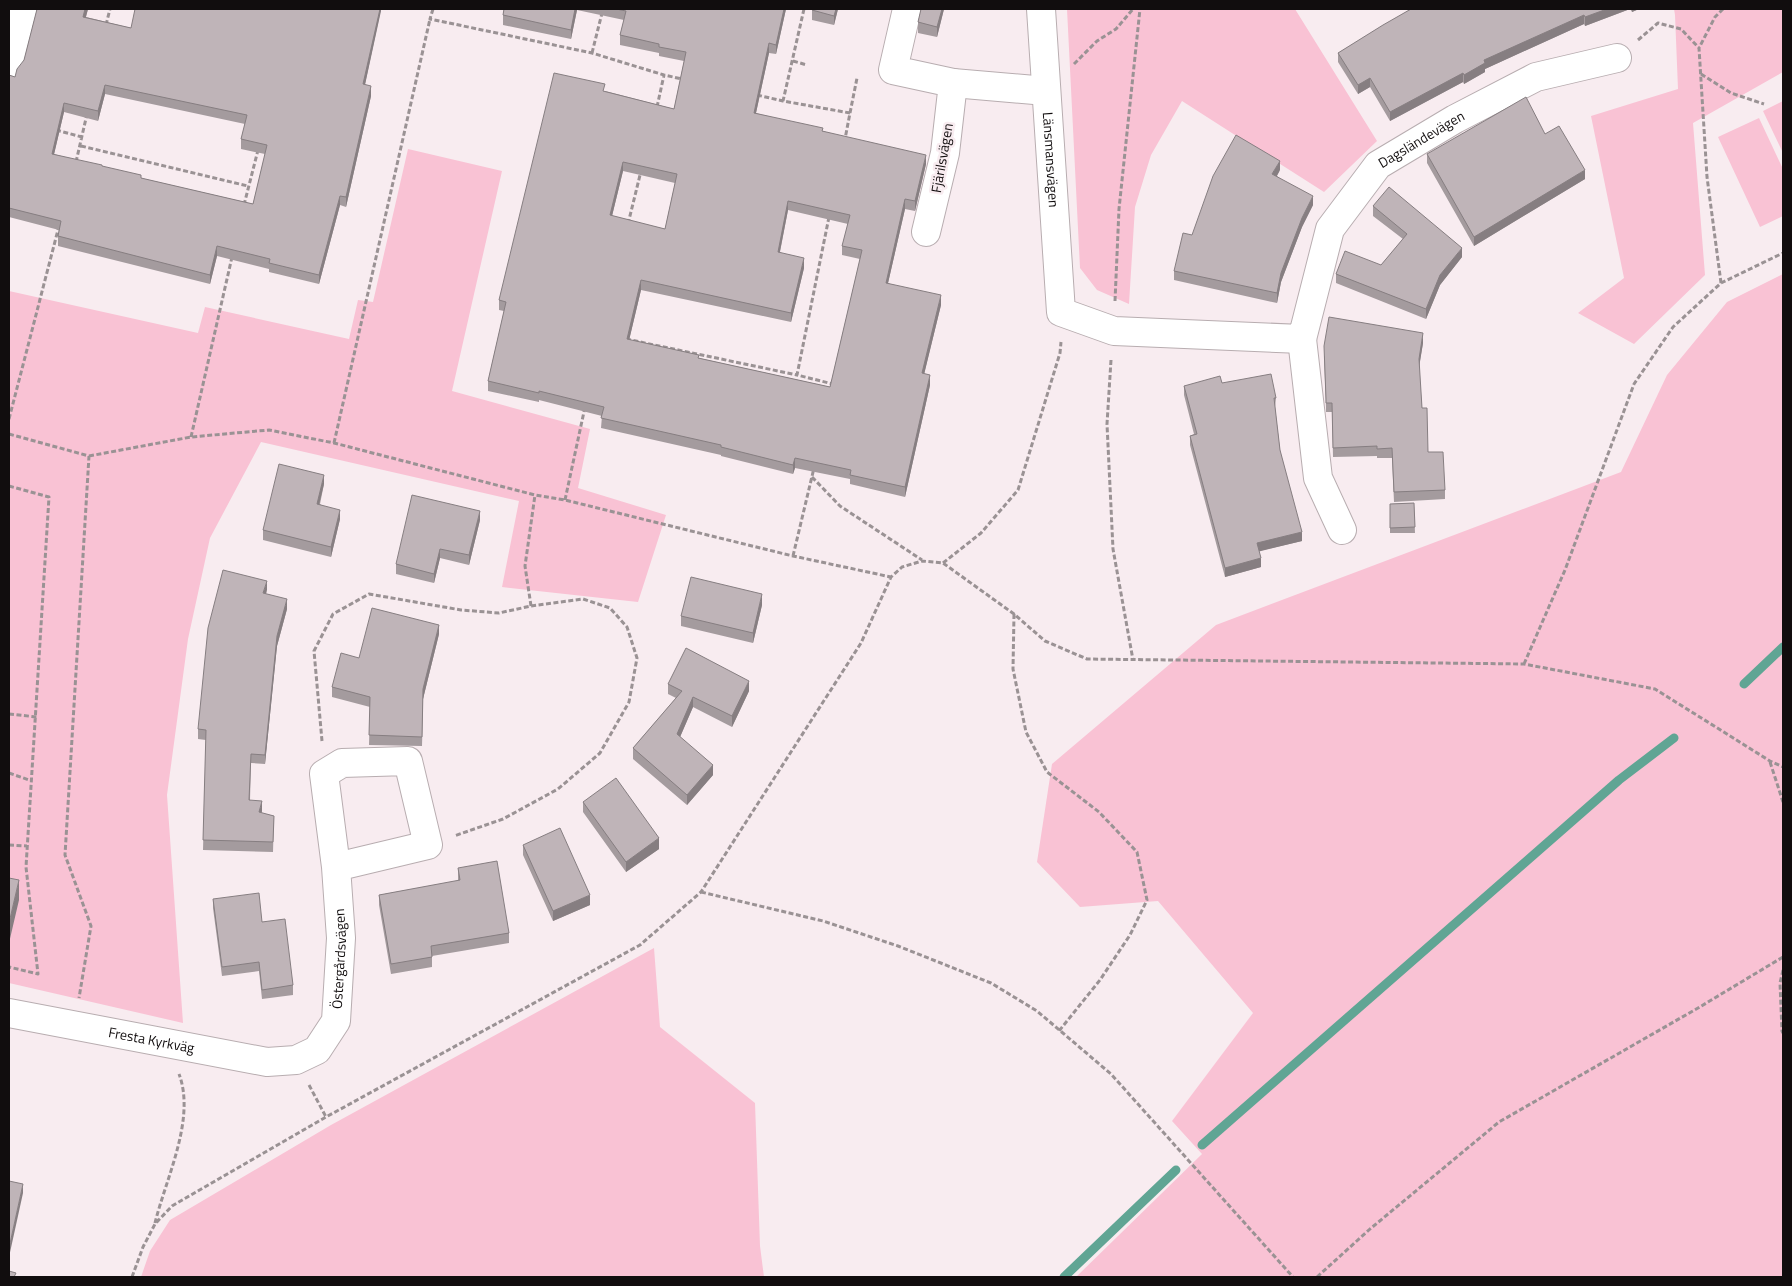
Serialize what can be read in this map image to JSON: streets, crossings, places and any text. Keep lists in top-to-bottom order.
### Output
{
  "streets": {
    "street": [
      "Dagsländevägen",
      "Fjärilsvägen",
      "Länsmansvägen",
      "Östergårdsvägen",
      "Fresta Kyrkväg"
    ]
  },
  "crossings": [
    ["Östergårdsvägen", "Fresta Kyrkväg"]
  ]
}
